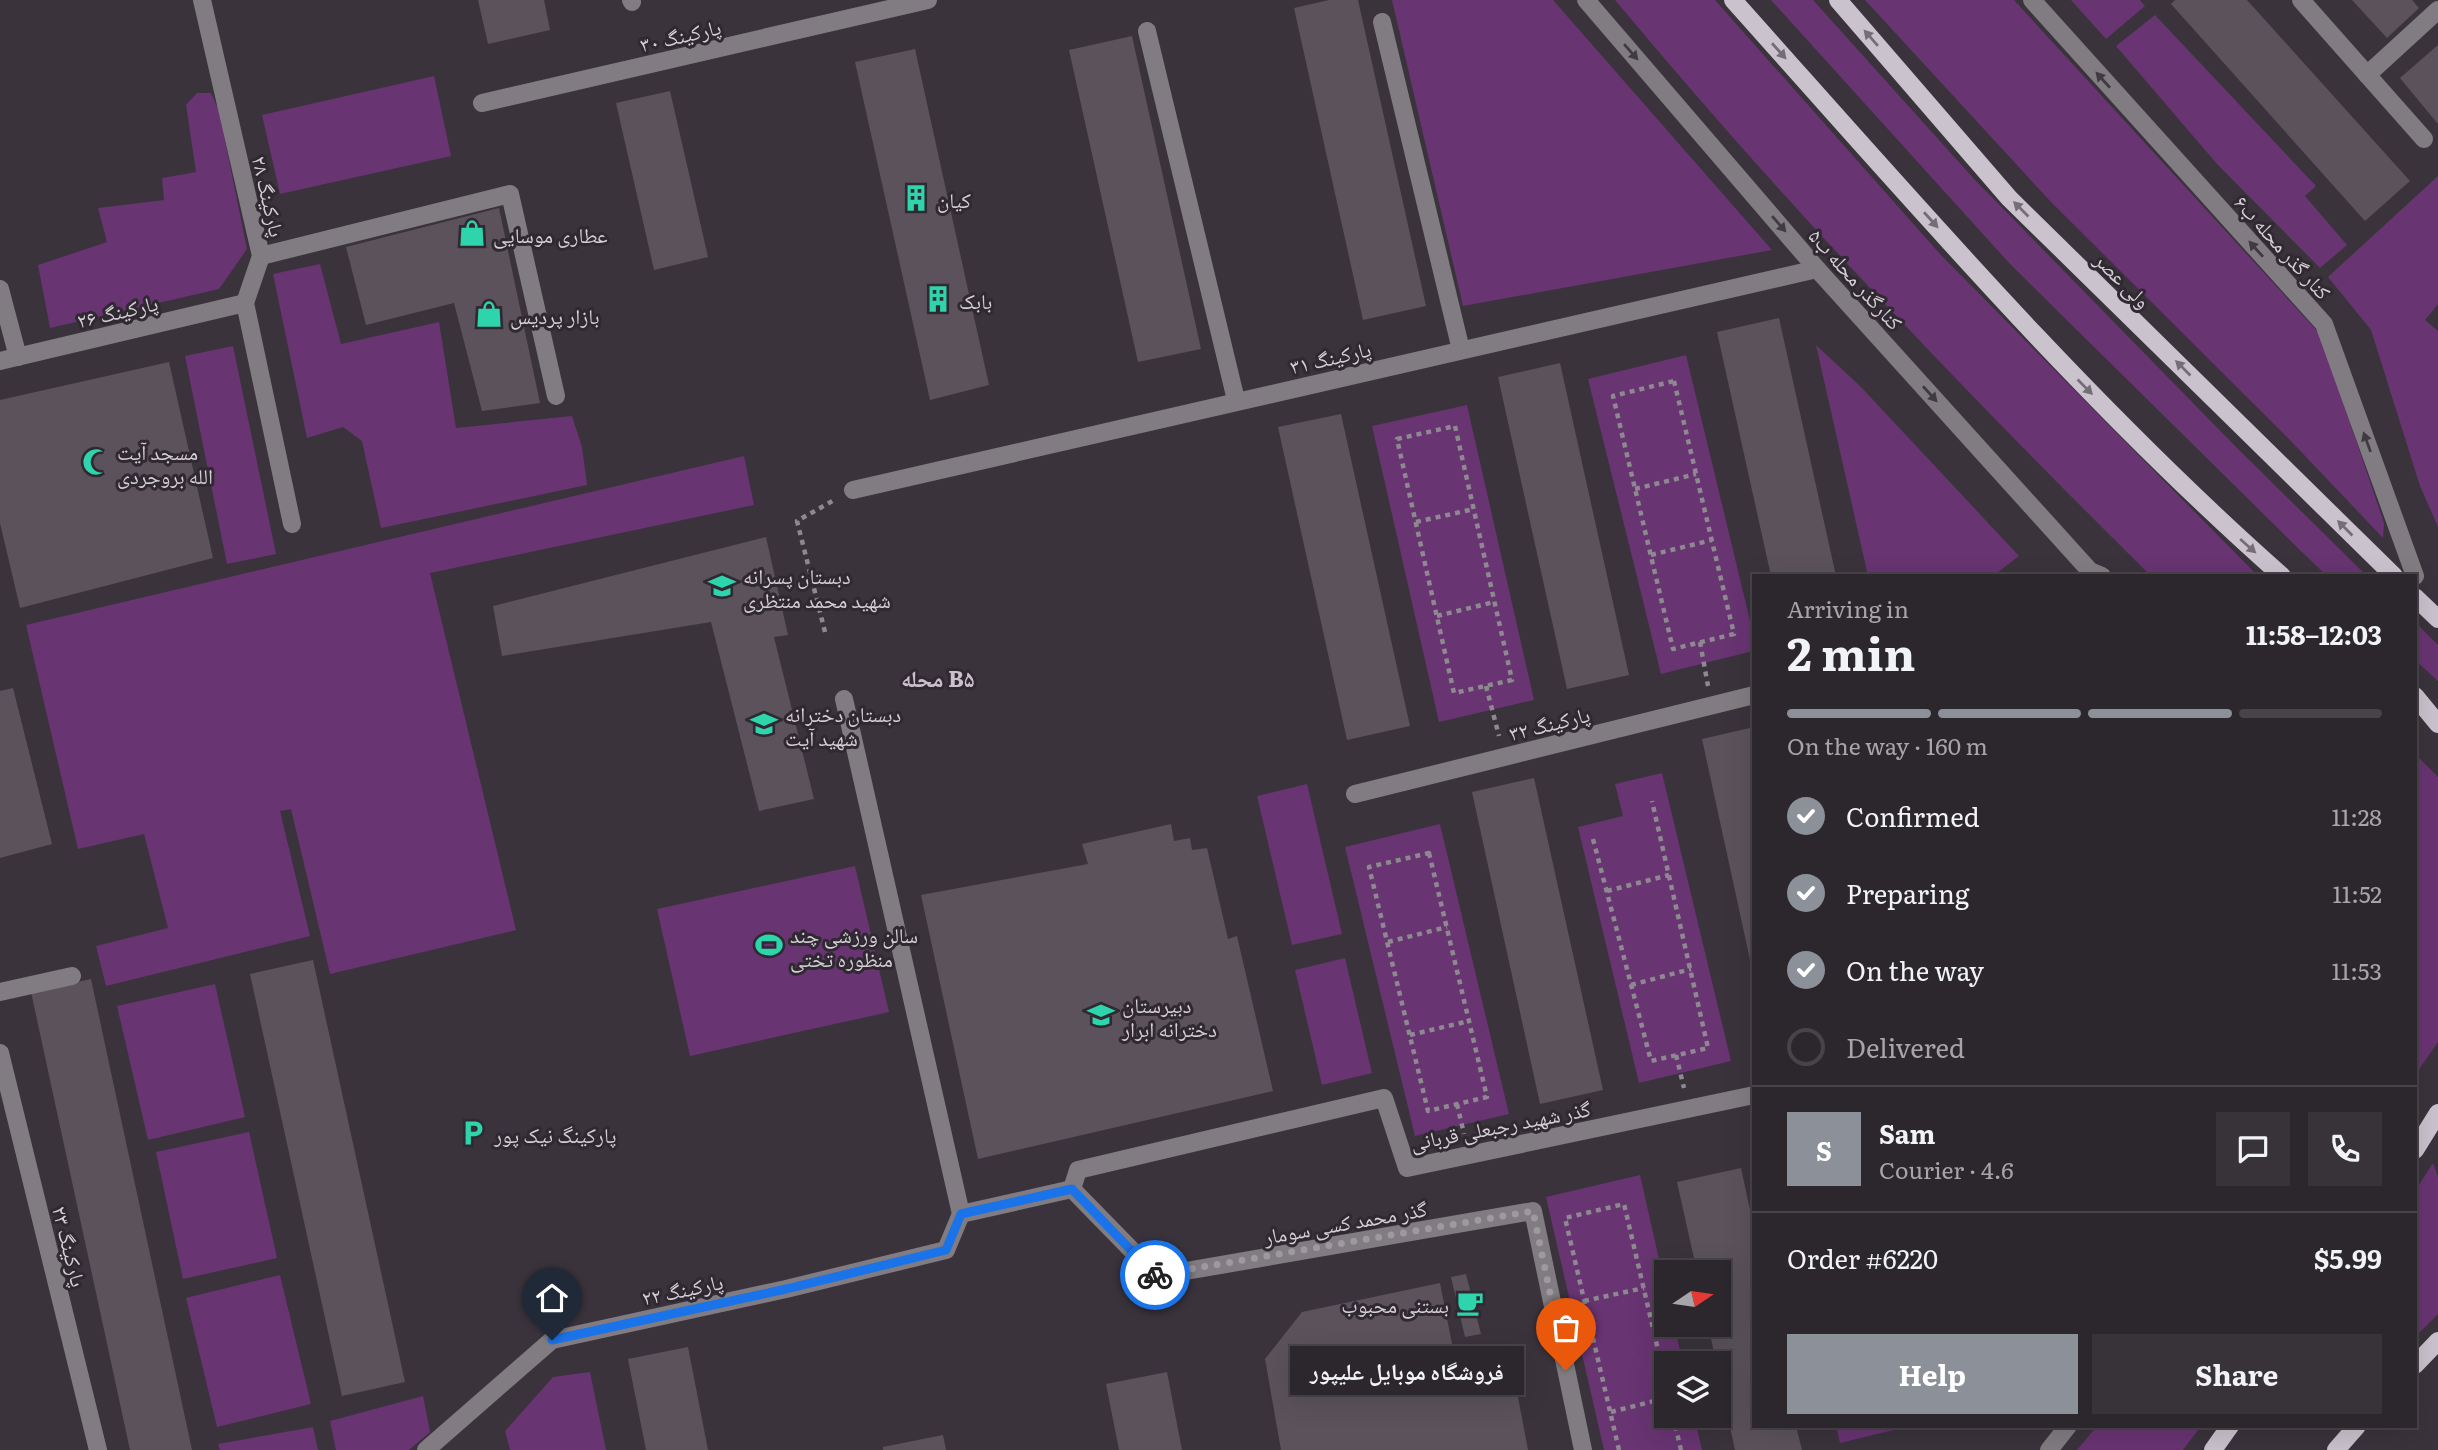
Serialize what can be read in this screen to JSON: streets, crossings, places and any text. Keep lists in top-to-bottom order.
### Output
{
  "streets": {
    "main road": ["ولی عصر"],
    "street": [
      "پارکینگ ۳۰",
      "پارکینگ ۲۸",
      "کنار گذر محله ب۶",
      "کنارگذر محله ب۵",
      "پارکینگ ۲۶",
      "پارکینگ ۳۱",
      "پارکینگ ۳۲",
      "گذر شهید رجبعلی قربانی",
      "گذر محمد کسی سومار",
      "پارکینگ ۲۳",
      "پارکینگ ۲۲"
    ]
  },
  "crossings": [
    ["پارکینگ ۲۸", "پارکینگ ۲۶"],
    ["کنارگذر محله ب۵", "پارکینگ ۳۱"],
    ["گذر شهید رجبعلی قربانی", "گذر محمد کسی سومار"]
  ],
  "one_way": ["کنار گذر محله ب۶", "کنارگذر محله ب۵"],
  "districts": ["محله B۵"],
  "places": {
    "building": ["کیان", "بابک"],
    "shop": ["عطاری موسایی", "بازار پردیس"],
    "mosque": ["مسجد آیت الله بروجردی"],
    "school or university": ["دبستان پسرانه شهید محمد منتظری", "دبستان دخترانه شهید آیت", "دبیرستان دخترانه ابرار"],
    "sports": ["سالن ورزشی چند منظوره تختی"],
    "parking": ["پارکینگ نیک پور"],
    "cafe": ["بستنی محبوب"],
    "other": ["فروشگاه موبایل علیپور"]
  },
  "north": "right",
  "page": {
    "heading": ["2 min", "Arriving in", "11:58–12:03"],
    "panel": [
      "Sam",
      "Courier · 4.6",
      "Order #6220",
      "$5.99"
    ],
    "bar": "On the way · 160 m",
    "list": [
      ["Confirmed", "11:28"],
      ["Preparing", "11:52"],
      ["On the way", "11:53"],
      "Delivered"
    ],
    "round": "S",
    "buttons": ["Help", "Share"],
    "bubble": "فروشگاه موبایل علیپور"
  }
}
